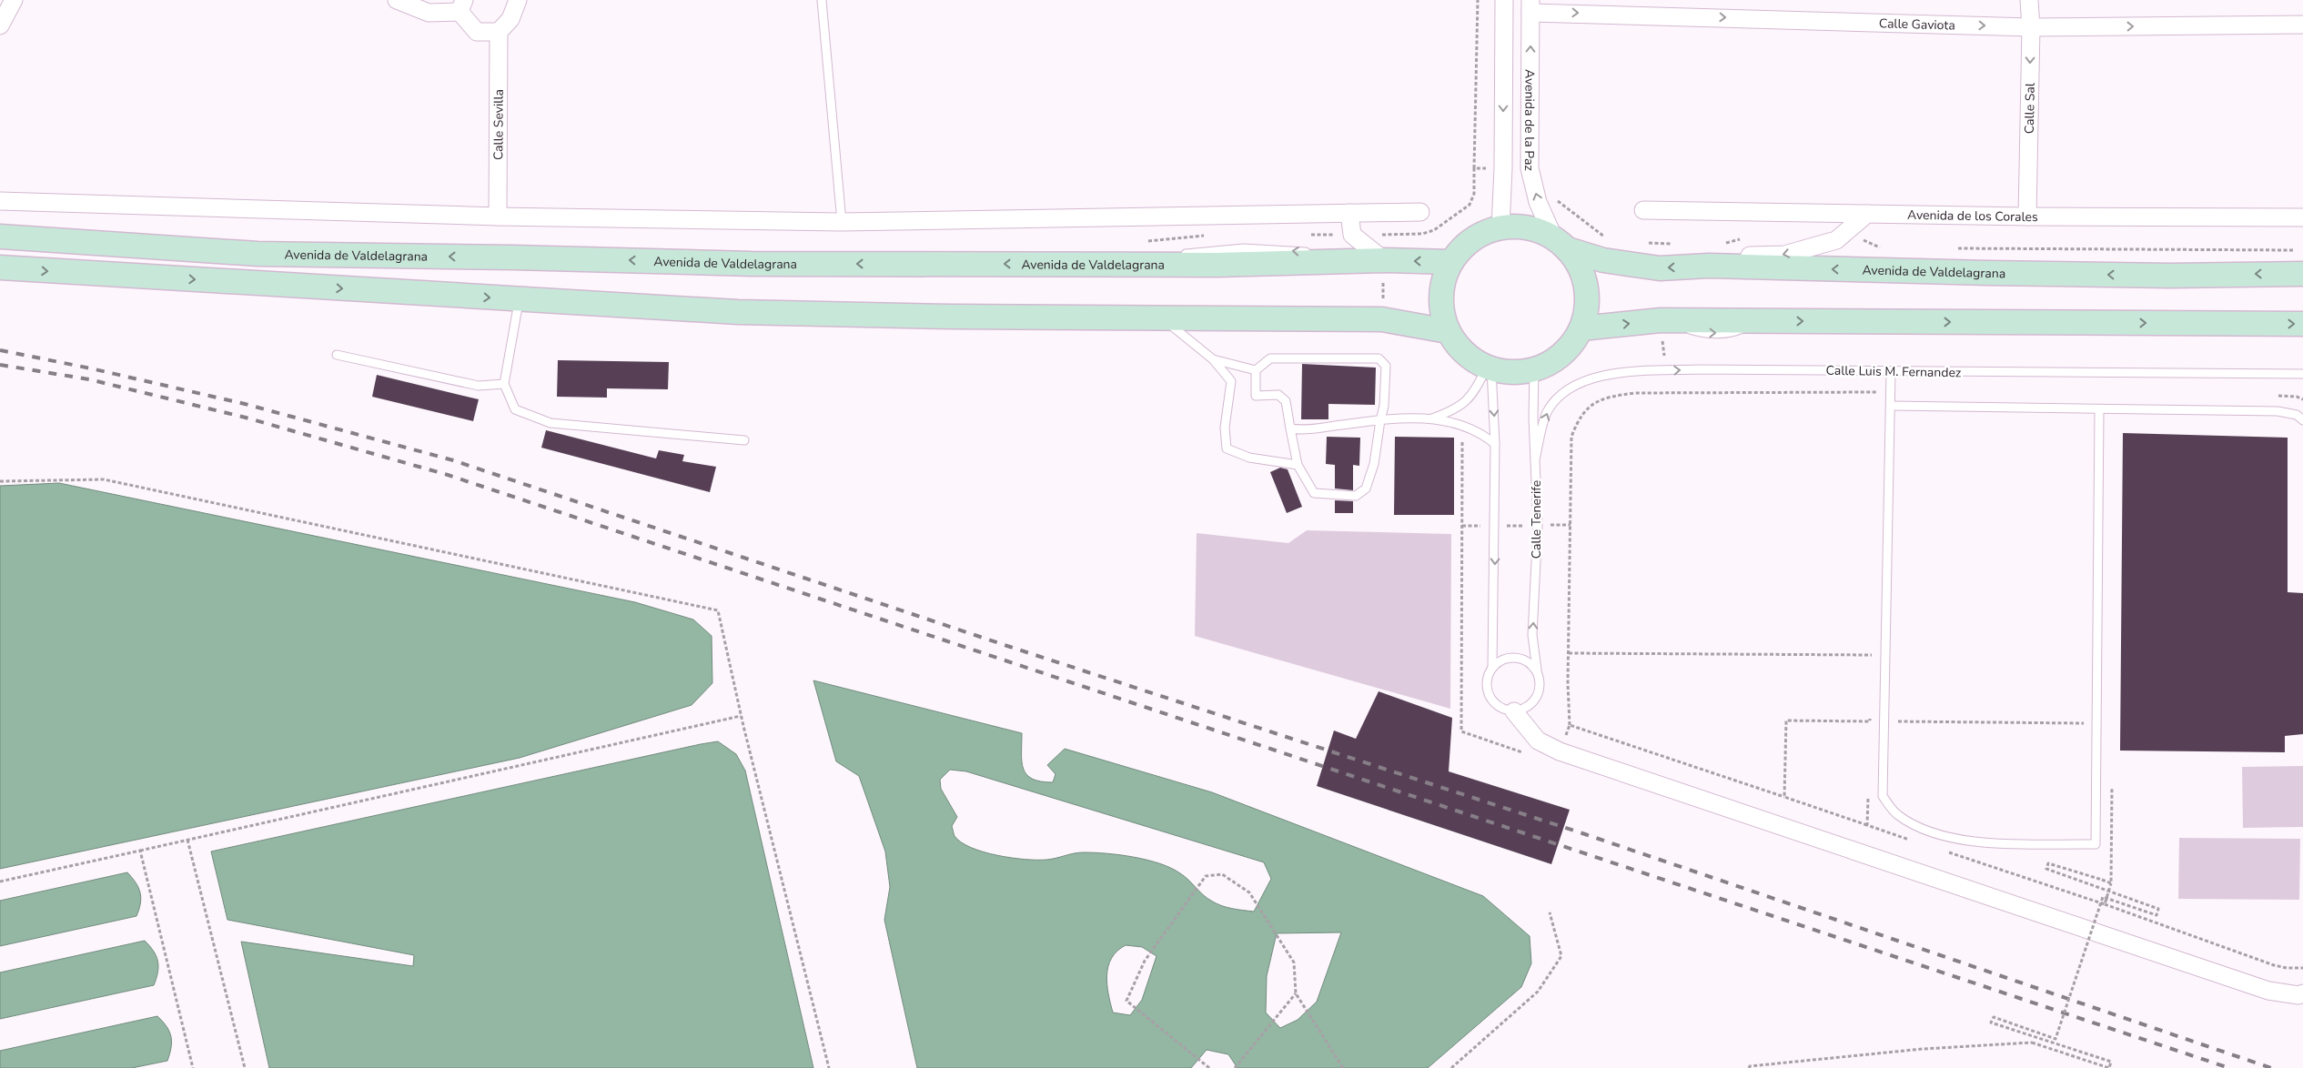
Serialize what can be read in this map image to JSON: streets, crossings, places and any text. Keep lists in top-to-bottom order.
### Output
{
  "streets": {
    "main road": ["Avenida de Valdelagrana"],
    "street": [
      "Calle Gaviota",
      "Calle Sal",
      "Avenida de la Paz",
      "Calle Sevilla",
      "Avenida de los Corales"
    ],
    "lane": ["Calle Luis M. Fernandez", "Calle Tenerife"]
  },
  "crossings": [
    ["Calle Gaviota", "Calle Sal"],
    ["Calle Gaviota", "Avenida de la Paz"],
    ["Calle Sal", "Avenida de los Corales"],
    ["Avenida de la Paz", "Avenida de Valdelagrana"],
    ["Avenida de la Paz", "Calle Tenerife"],
    ["Avenida de Valdelagrana", "Calle Tenerife"],
    ["Calle Luis M. Fernandez", "Calle Tenerife"]
  ],
  "one_way": ["Calle Gaviota", "Calle Sal", "Calle Luis M. Fernandez"]
}
